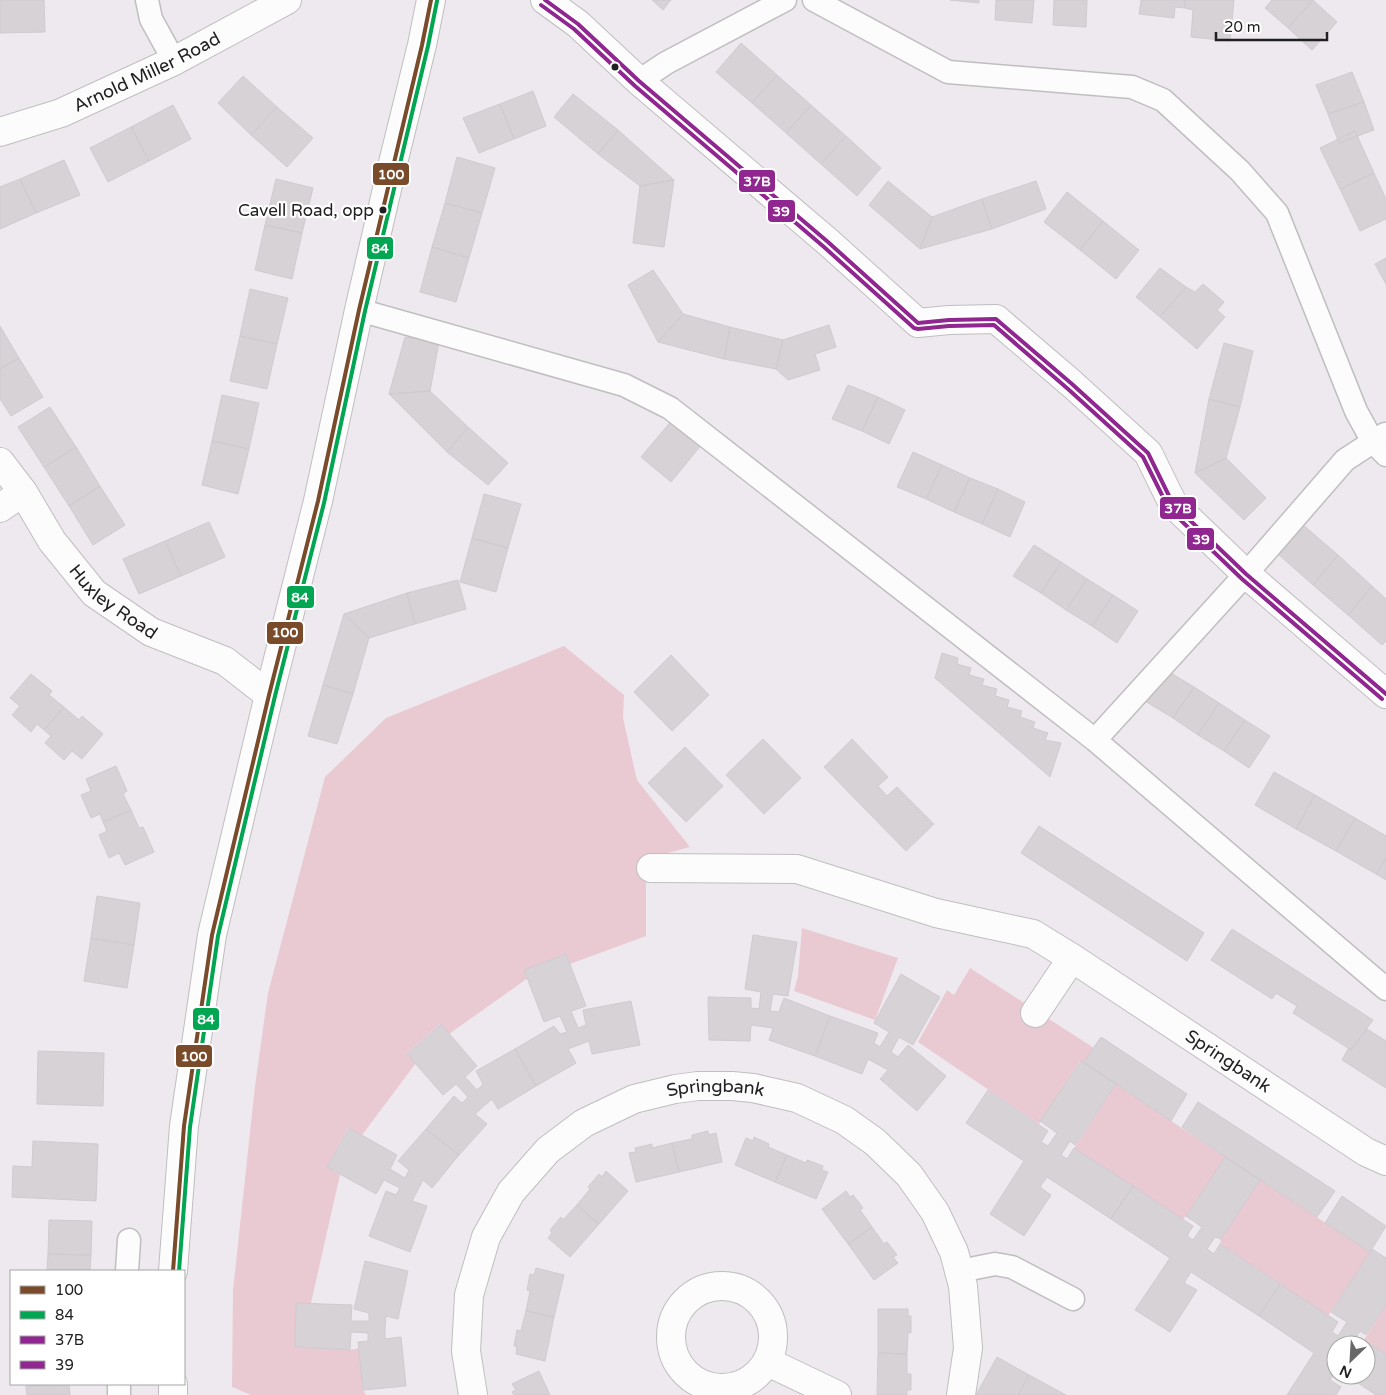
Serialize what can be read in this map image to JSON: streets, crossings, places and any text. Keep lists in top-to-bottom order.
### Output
{
  "streets": {
    "street": ["Arnold Miller Road", "Huxley Road", "Springbank"]
  },
  "places": ["Cavell Road, opp"],
  "lines": [
    "transit line 100",
    "transit line 37B",
    "transit line 84",
    "transit line 39"
  ],
  "legend": [
    "100",
    "84",
    "37B",
    "39"
  ],
  "scale_bar": "20 m",
  "north": "bottom left"
}
